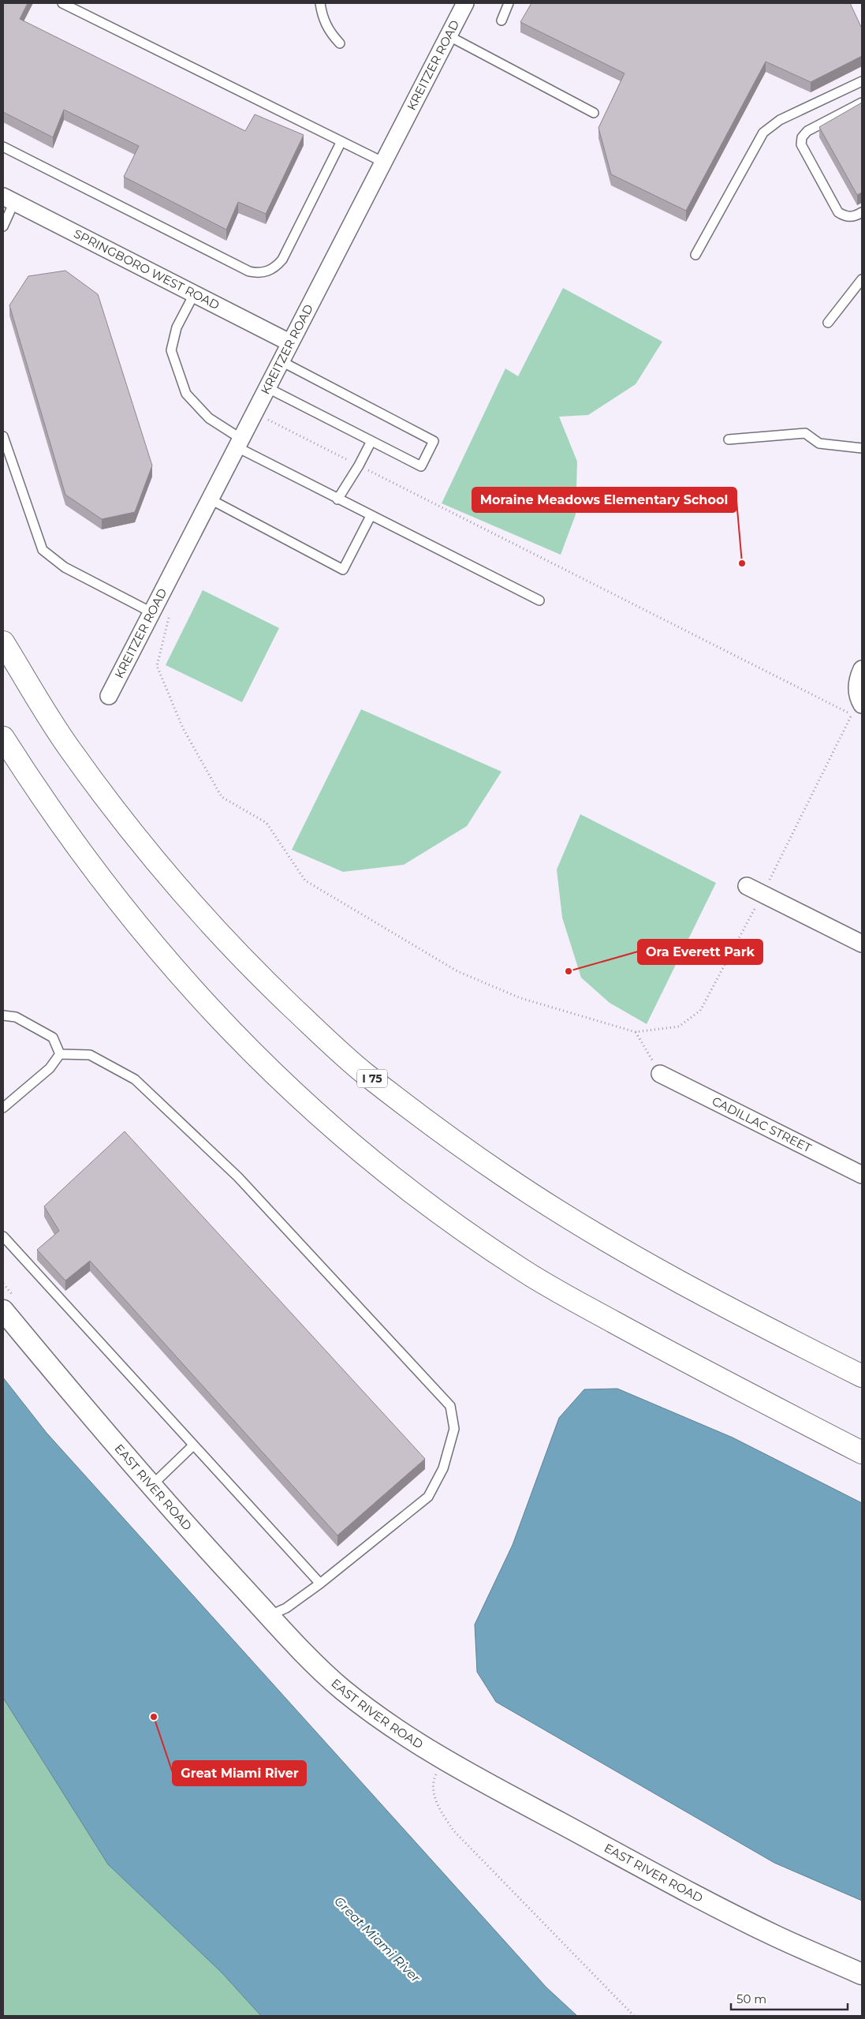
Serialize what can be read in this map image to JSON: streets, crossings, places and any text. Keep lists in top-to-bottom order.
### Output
{
  "streets": {
    "highway": ["I 75"],
    "street": [
      "KREITZER ROAD",
      "SPRINGBORO WEST ROAD",
      "CADILLAC STREET",
      "EAST RIVER ROAD"
    ]
  },
  "crossings": [
    ["KREITZER ROAD", "SPRINGBORO WEST ROAD"]
  ],
  "water": ["Great Miami River"],
  "places": ["Moraine Meadows Elementary School", "Ora Everett Park", "Great Miami River"],
  "scale_bar": "50 m"
}
